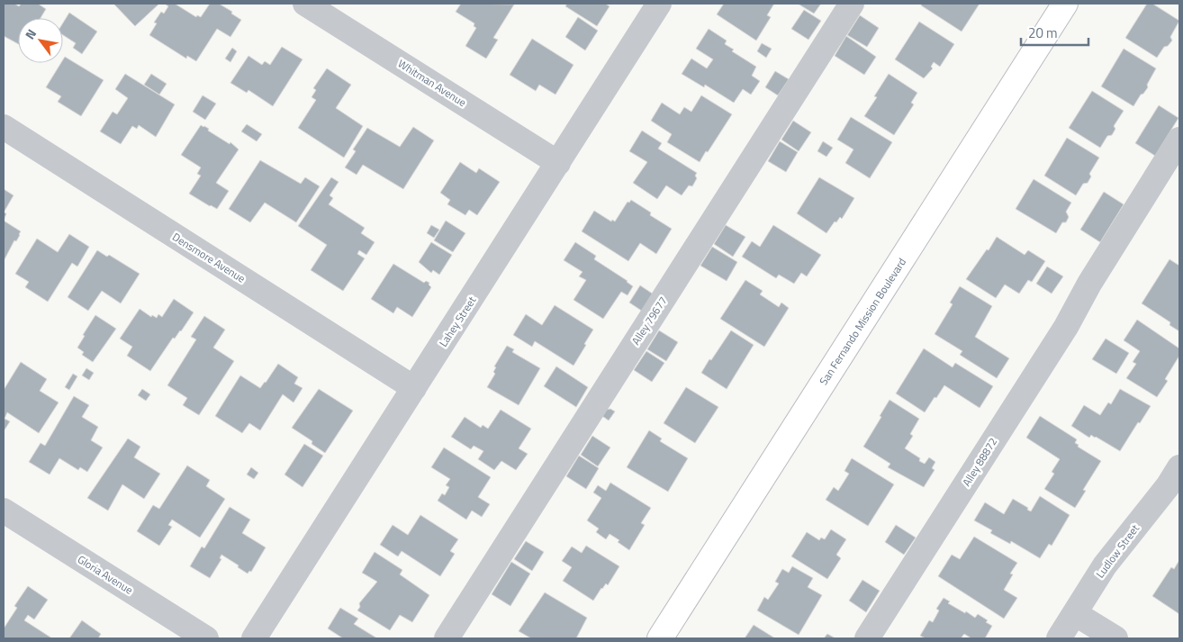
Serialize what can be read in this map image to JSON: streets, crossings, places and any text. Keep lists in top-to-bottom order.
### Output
{
  "streets": {
    "main road": ["San Fernando Mission Boulevard"],
    "street": [
      "Whitman Avenue",
      "Densmore Avenue",
      "Alley 79677",
      "Lahey Street",
      "Alley 88872",
      "Ludlow Street",
      "Gloria Avenue"
    ]
  },
  "crossings": [
    ["Whitman Avenue", "Lahey Street"],
    ["Densmore Avenue", "Lahey Street"]
  ],
  "scale_bar": "20 m",
  "north": "top left"
}
